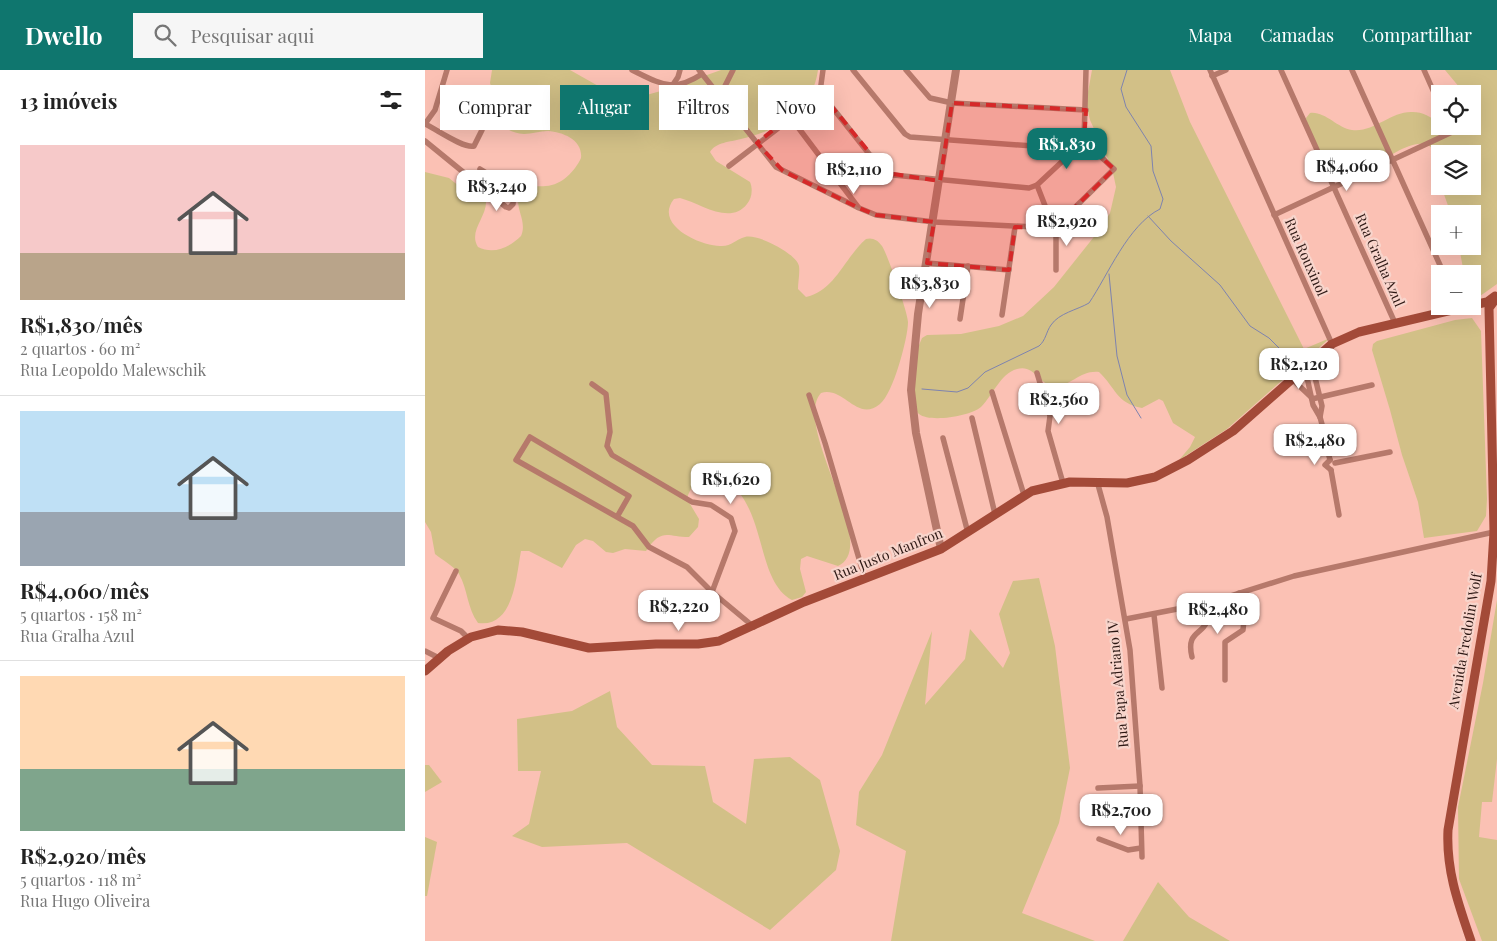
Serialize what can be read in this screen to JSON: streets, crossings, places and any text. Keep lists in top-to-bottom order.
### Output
{
  "streets": {
    "main road": ["Rua Justo Manfron", "Avenida Fredolin Wolf"],
    "street": ["Rua Rouxinol", "Rua Gralha Azul", "Rua Papa Adriano IV"]
  },
  "crossings": [
    ["Rua Rouxinol", "Rua Justo Manfron"],
    ["Rua Gralha Azul", "Rua Justo Manfron"],
    ["Rua Justo Manfron", "Avenida Fredolin Wolf"],
    ["Rua Justo Manfron", "Rua Papa Adriano IV"]
  ],
  "page": {
    "header": "Dwello",
    "search": "Pesquisar aqui",
    "nav": ["Mapa", "Camadas", "Compartilhar"],
    "heading": "13 imóveis",
    "map_buttons": ["+", "−"],
    "chip": [
      "Comprar",
      "Alugar",
      "Filtros",
      "Novo"
    ],
    "price": [
      "R$1,830",
      "R$4,060",
      "R$2,110",
      "R$3,240",
      "R$2,920",
      "R$3,830",
      "R$2,120",
      "R$2,560",
      "R$2,480",
      "R$1,620",
      "R$2,220",
      "R$2,480",
      "R$2,700"
    ],
    "list": [
      {
        "name": "R$1,830/mês",
        "note": "2 quartos · 60 m² · Rua Leopoldo Malewschik"
      },
      {
        "name": "R$4,060/mês",
        "note": "5 quartos · 158 m² · Rua Gralha Azul"
      },
      {
        "name": "R$2,920/mês",
        "note": "5 quartos · 118 m² · Rua Hugo Oliveira"
      }
    ]
  }
}
